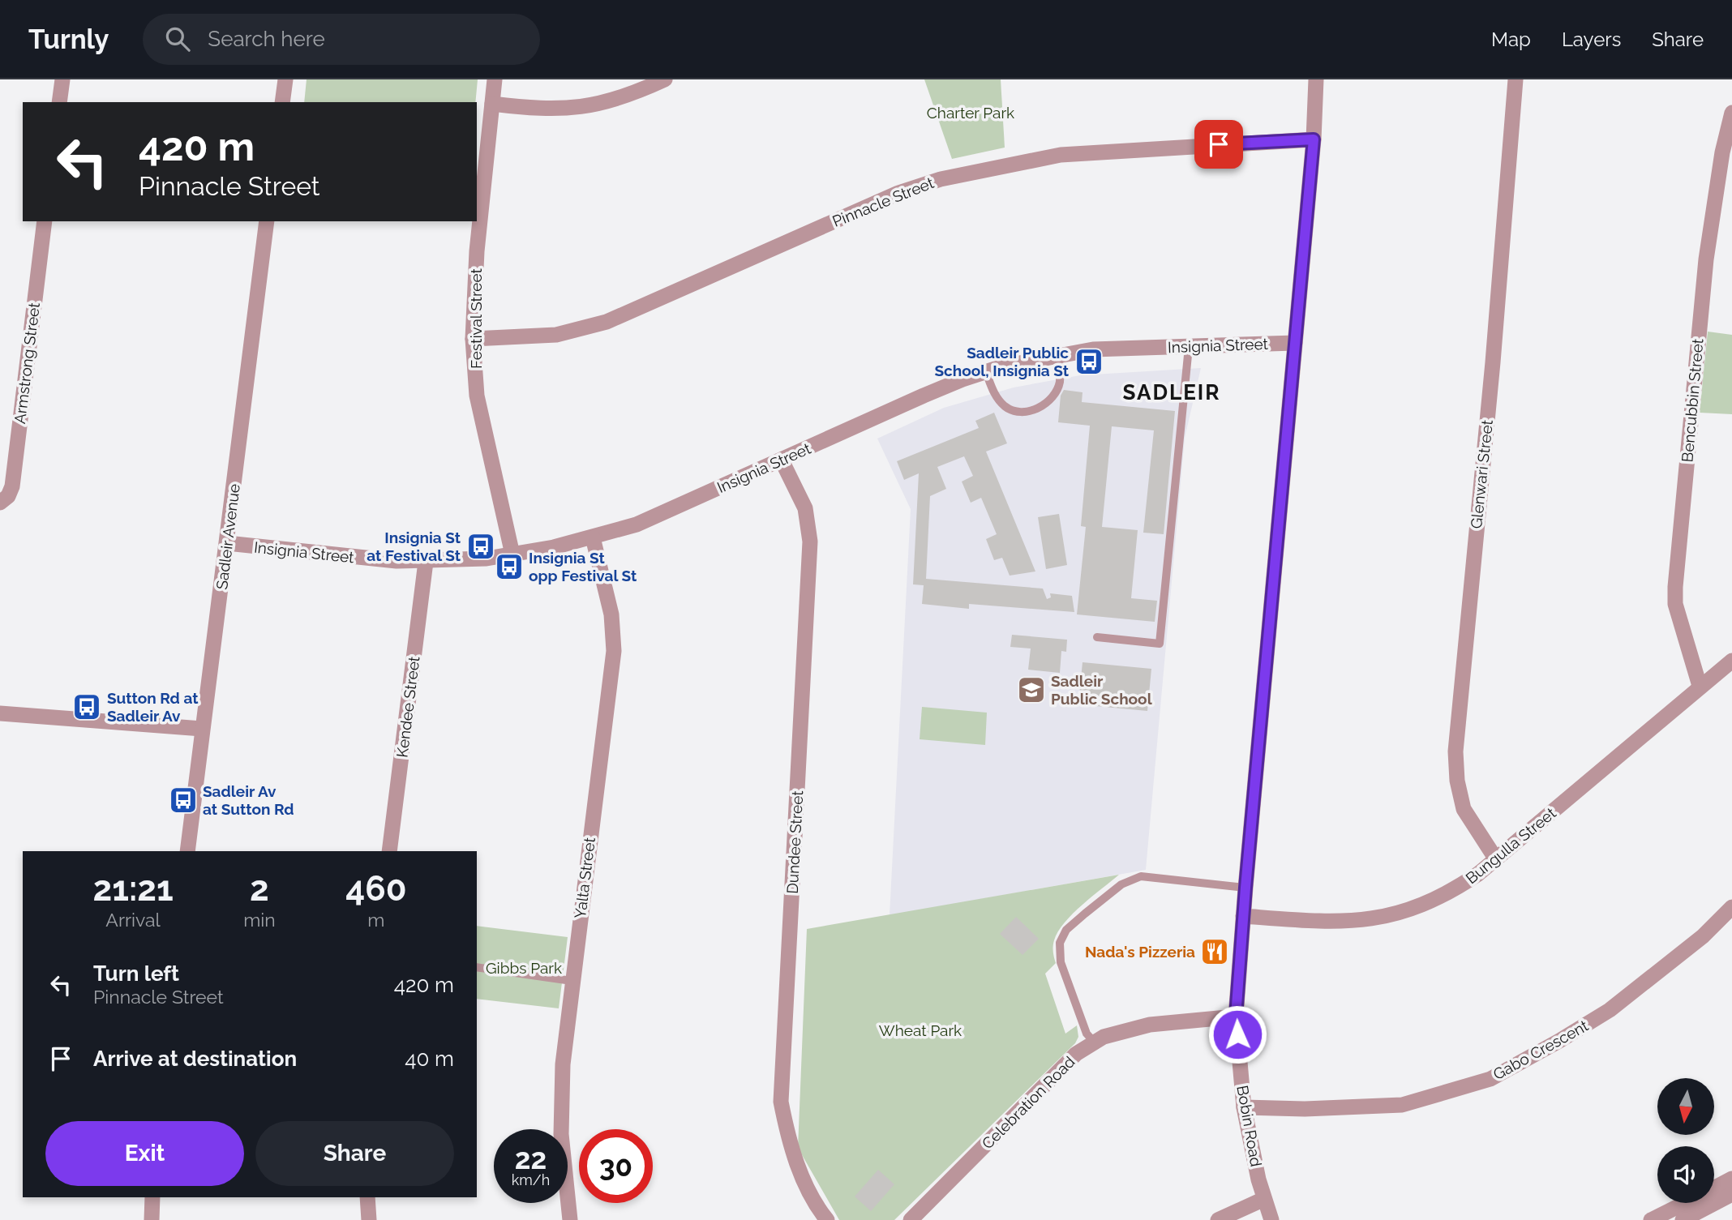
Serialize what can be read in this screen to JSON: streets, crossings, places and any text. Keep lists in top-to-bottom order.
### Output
{
  "streets": {
    "street": [
      "Pinnacle Street",
      "Festival Street",
      "Insignia Street",
      "Armstrong Street",
      "Bencubbin Street",
      "Glenwari Street",
      "Sadleir Avenue",
      "Kendee Street",
      "Dundee Street",
      "Bungulla Street",
      "Yalta Street",
      "Gabo Crescent",
      "Celebration Road",
      "Bobin Road"
    ]
  },
  "crossings": [
    ["Pinnacle Street", "Festival Street"],
    ["Pinnacle Street", "Bobin Road"],
    ["Festival Street", "Insignia Street"],
    ["Insignia Street", "Sadleir Avenue"],
    ["Insignia Street", "Kendee Street"],
    ["Insignia Street", "Dundee Street"],
    ["Insignia Street", "Yalta Street"],
    ["Insignia Street", "Bobin Road"],
    ["Bencubbin Street", "Bungulla Street"],
    ["Glenwari Street", "Bungulla Street"],
    ["Bungulla Street", "Bobin Road"],
    ["Gabo Crescent", "Bobin Road"],
    ["Celebration Road", "Bobin Road"]
  ],
  "districts": ["SADLEIR"],
  "parks": ["Charter Park", "Gibbs Park", "Wheat Park"],
  "places": {
    "bus stop": [
      "Sadleir Public School, Insignia St",
      "Insignia St at Festival St",
      "Insignia St opp Festival St",
      "Sutton Rd at Sadleir Av",
      "Sadleir Av at Sutton Rd"
    ],
    "school or university": ["Sadleir Public School"],
    "restaurant": ["Nada's Pizzeria"]
  },
  "north": "bottom",
  "page": {
    "header": "Turnly",
    "search": "Search here",
    "nav": ["Map", "Layers", "Share"],
    "turn": ["420 m", "Pinnacle Street"],
    "eta": [
      "21:21",
      "Arrival",
      "2",
      "min",
      "460",
      "m"
    ],
    "list": [
      {
        "name": "Turn left",
        "note": "Pinnacle Street",
        "value": "420 m"
      },
      {
        "name": "Arrive at destination",
        "value": "40 m"
      }
    ],
    "buttons": ["Exit", "Share"],
    "speed": "22 km/h",
    "limit": "30"
  }
}
